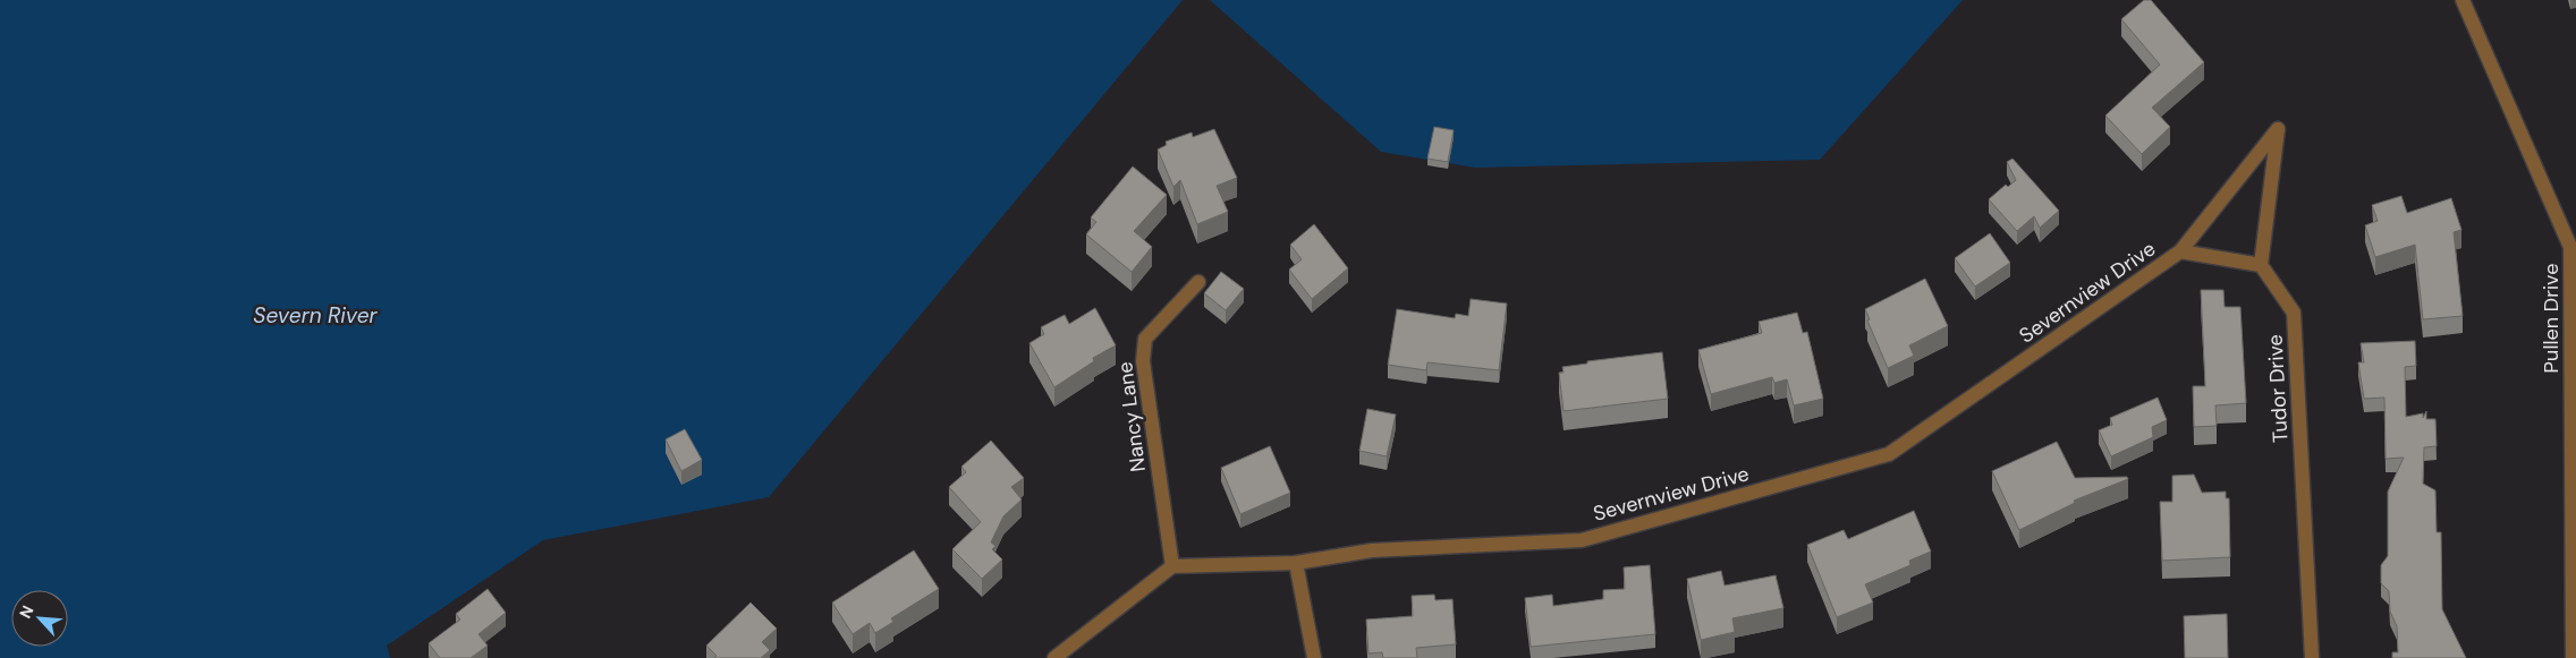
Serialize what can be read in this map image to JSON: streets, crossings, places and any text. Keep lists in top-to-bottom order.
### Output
{
  "streets": {
    "street": [
      "Severnview Drive",
      "Pullen Drive",
      "Tudor Drive",
      "Nancy Lane"
    ]
  },
  "crossings": [
    ["Severnview Drive", "Tudor Drive"],
    ["Severnview Drive", "Nancy Lane"]
  ],
  "water": ["Severn River"],
  "north": "top left"
}
